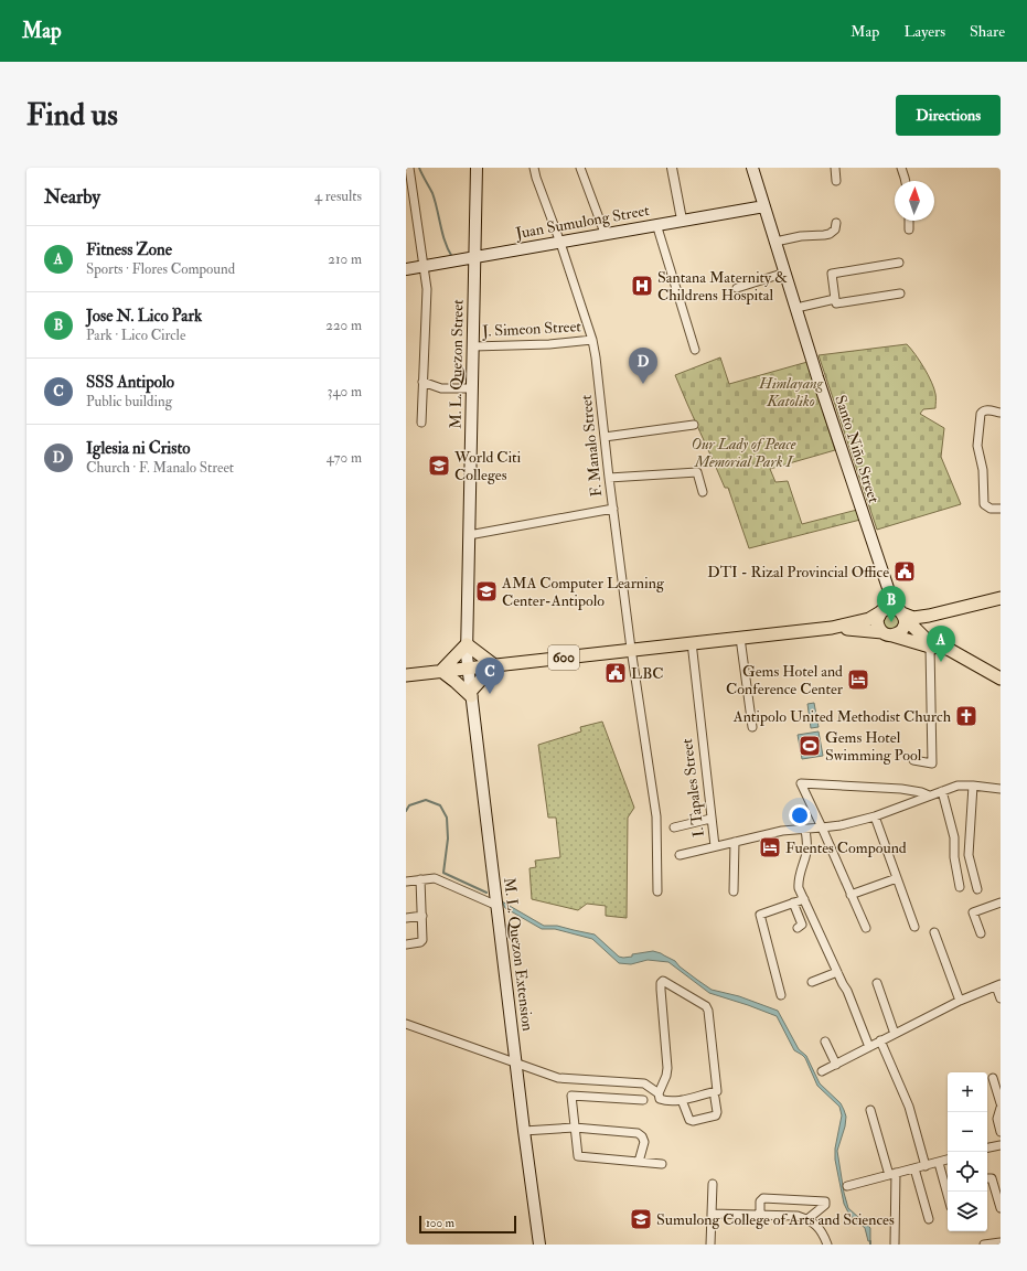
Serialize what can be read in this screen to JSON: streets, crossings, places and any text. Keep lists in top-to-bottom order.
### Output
{
  "streets": {
    "main road": [
      "Juan Sumulong Street",
      "M. L. Quezon Street",
      "Santo Niño Street",
      "600",
      "M. L. Quezon Extension"
    ],
    "street": ["J. Simeon Street", "F. Manalo Street", "I. Tapales Street"]
  },
  "crossings": [
    ["Juan Sumulong Street", "M. L. Quezon Street"],
    ["Juan Sumulong Street", "F. Manalo Street"],
    ["Juan Sumulong Street", "Santo Niño Street"],
    ["J. Simeon Street", "M. L. Quezon Street"],
    ["J. Simeon Street", "F. Manalo Street"],
    ["M. L. Quezon Street", "600"],
    ["M. L. Quezon Street", "M. L. Quezon Extension"],
    ["F. Manalo Street", "600"],
    ["Santo Niño Street", "600"],
    ["600", "I. Tapales Street"],
    ["600", "M. L. Quezon Extension"]
  ],
  "parks": ["Himlayang Katoliko", "Our Lady of Peace Memorial Park I"],
  "places": {
    "hospital": ["Santana Maternity & Childrens Hospital"],
    "school or university": ["World Citi Colleges", "AMA Computer Learning Center-Antipolo", "Sumulong College of Arts and Sciences"],
    "public building": ["DTI - Rizal Provincial Office", "LBC"],
    "hotel": ["Gems Hotel and Conference Center", "Fuentes Compound"],
    "church": ["Antipolo United Methodist Church"],
    "sports": ["Gems Hotel Swimming Pool"]
  },
  "scale_bar": "100 m",
  "north": "top",
  "page": {
    "header": "Map",
    "nav": ["Map", "Layers", "Share"],
    "buttons": "Directions",
    "title": "Find us",
    "heading": ["Nearby", "4 results"],
    "list": [
      {
        "mark": "A",
        "name": "Fitness Zone",
        "note": "Sports · Flores Compound",
        "value": "210 m"
      },
      {
        "mark": "B",
        "name": "Jose N. Lico Park",
        "note": "Park · Lico Circle",
        "value": "220 m"
      },
      {
        "mark": "C",
        "name": "SSS Antipolo",
        "note": "Public building",
        "value": "340 m"
      },
      {
        "mark": "D",
        "name": "Iglesia ni Cristo",
        "note": "Church · F. Manalo Street",
        "value": "470 m"
      }
    ],
    "pins": [
      "D",
      "B",
      "A",
      "C"
    ],
    "map_buttons": ["+", "−"],
    "scale": "100 m"
  }
}
